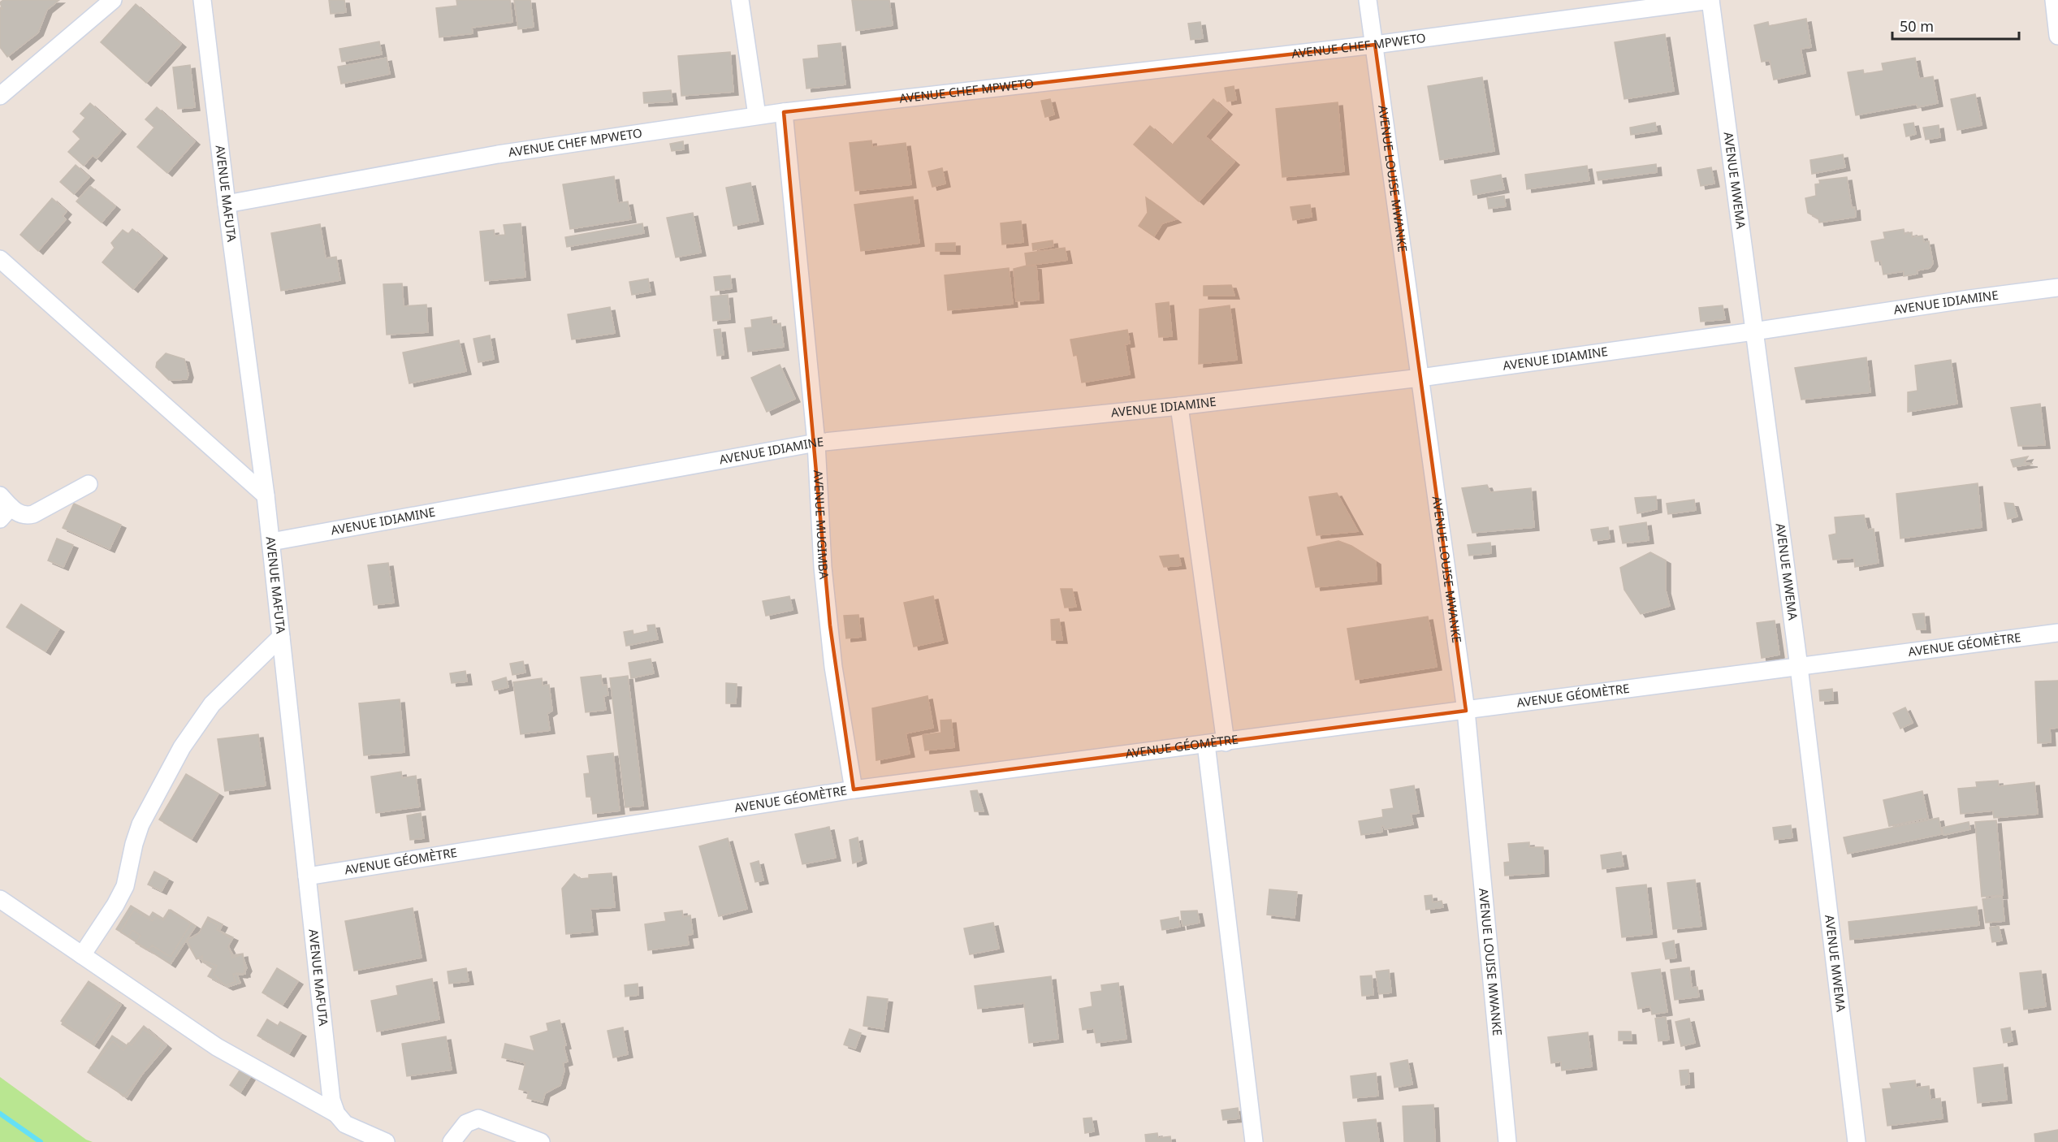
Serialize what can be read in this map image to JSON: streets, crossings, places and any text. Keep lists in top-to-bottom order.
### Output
{
  "streets": {
    "street": [
      "AVENUE CHEF MPWETO",
      "AVENUE LOUISE MWANKE",
      "AVENUE MWEMA",
      "AVENUE MAFUTA",
      "AVENUE IDIAMINE",
      "AVENUE MUGIMBA",
      "AVENUE GÉOMÈTRE"
    ]
  },
  "crossings": [
    ["AVENUE CHEF MPWETO", "AVENUE LOUISE MWANKE"],
    ["AVENUE CHEF MPWETO", "AVENUE MWEMA"],
    ["AVENUE CHEF MPWETO", "AVENUE MAFUTA"],
    ["AVENUE CHEF MPWETO", "AVENUE MUGIMBA"],
    ["AVENUE LOUISE MWANKE", "AVENUE IDIAMINE"],
    ["AVENUE LOUISE MWANKE", "AVENUE GÉOMÈTRE"],
    ["AVENUE MWEMA", "AVENUE IDIAMINE"],
    ["AVENUE MWEMA", "AVENUE GÉOMÈTRE"],
    ["AVENUE MAFUTA", "AVENUE IDIAMINE"],
    ["AVENUE MAFUTA", "AVENUE GÉOMÈTRE"],
    ["AVENUE IDIAMINE", "AVENUE MUGIMBA"],
    ["AVENUE MUGIMBA", "AVENUE GÉOMÈTRE"]
  ],
  "scale_bar": "50 m"
}
